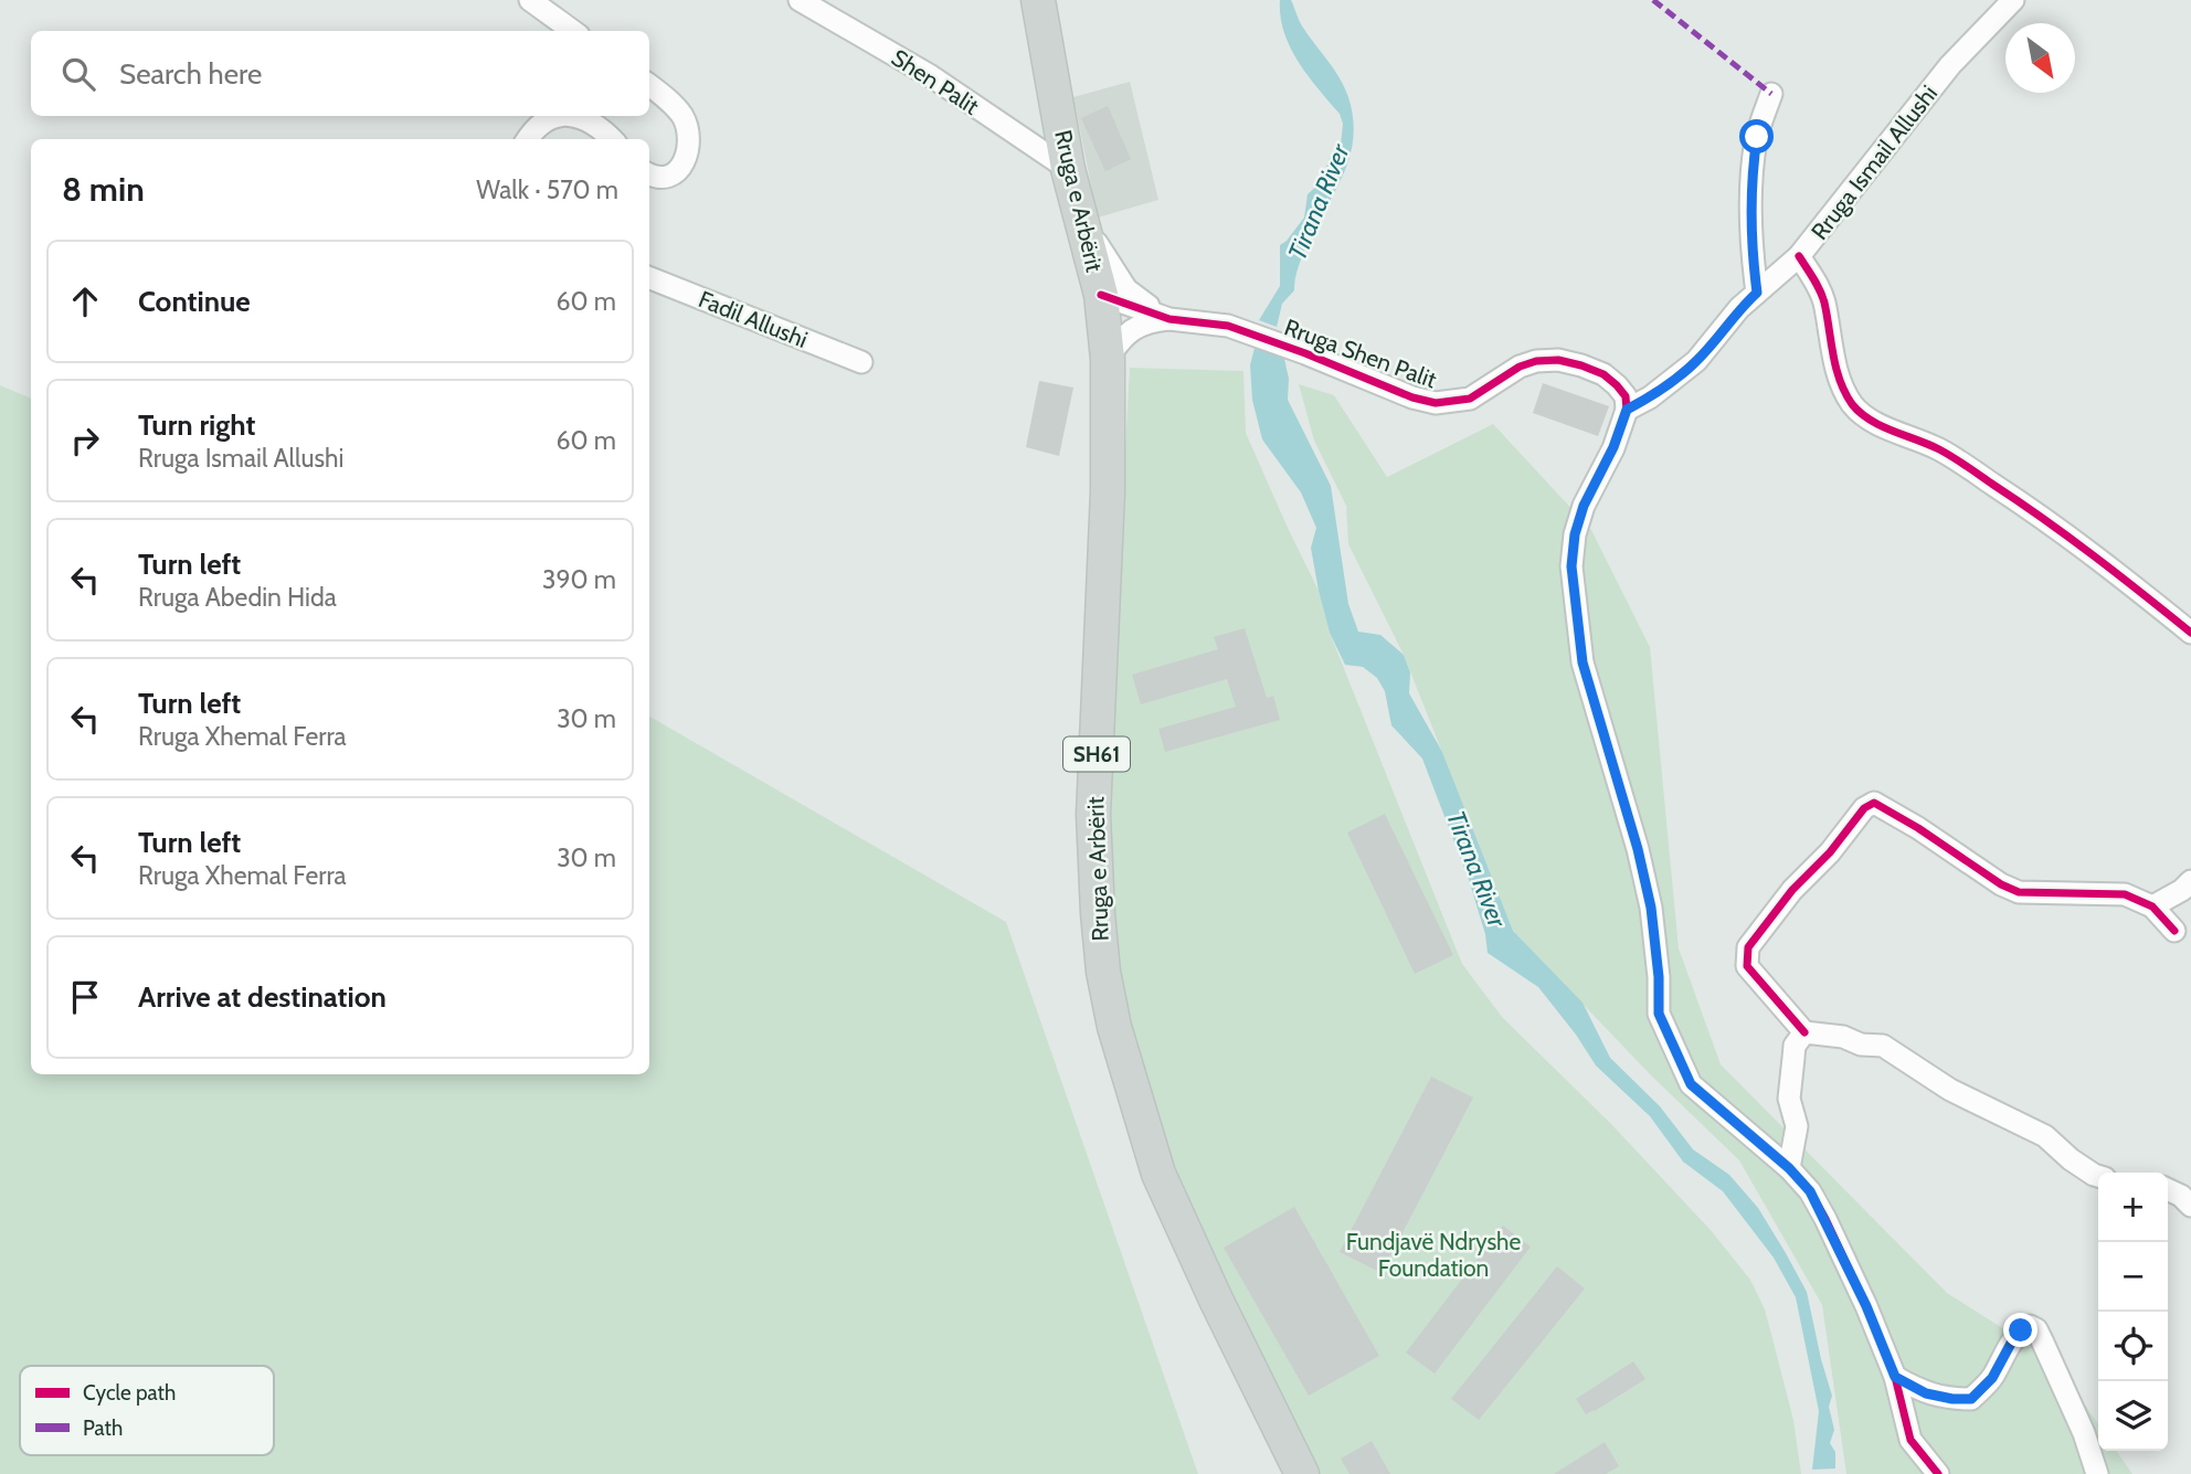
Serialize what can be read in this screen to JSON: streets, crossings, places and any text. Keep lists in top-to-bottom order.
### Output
{
  "streets": {
    "main road": ["Rruga e Arbërit", "SH61"],
    "street": [
      "Shen Palit",
      "Rruga Ismail Allushi",
      "Fadil Allushi",
      "Rruga Shen Palit"
    ]
  },
  "crossings": [
    ["Shen Palit", "Rruga e Arbërit"],
    ["Rruga Ismail Allushi", "Rruga Shen Palit"],
    ["Rruga e Arbërit", "Rruga Shen Palit"]
  ],
  "water": ["Tirana River"],
  "parks": ["Fundjavë Ndryshe Foundation"],
  "legend": ["Cycle path", "Path"],
  "north": "bottom right",
  "page": {
    "search": "Search here",
    "heading": ["8 min", "Walk · 570 m"],
    "list": [
      ["Continue", "60 m"],
      ["Turn right", "Rruga Ismail Allushi", "60 m"],
      ["Turn left", "Rruga Abedin Hida", "390 m"],
      ["Turn left", "Rruga Xhemal Ferra", "30 m"],
      ["Turn left", "Rruga Xhemal Ferra", "30 m"],
      "Arrive at destination"
    ],
    "map_buttons": ["+", "−"]
  }
}
